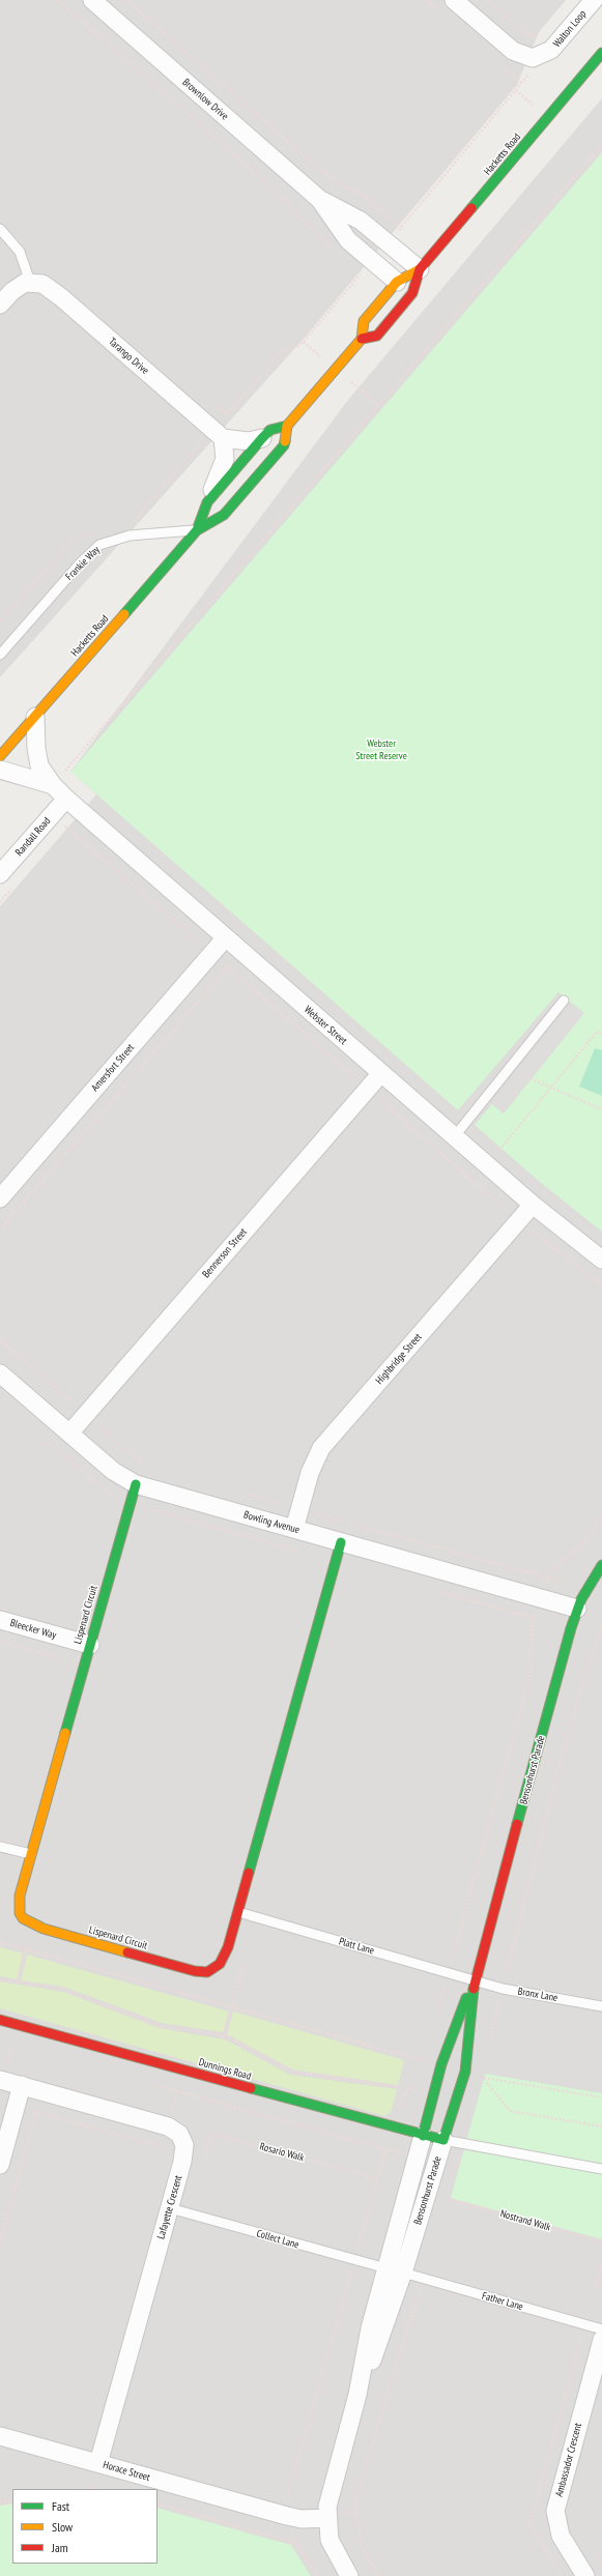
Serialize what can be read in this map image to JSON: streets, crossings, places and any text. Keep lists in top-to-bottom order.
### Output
{
  "streets": {
    "street": [
      "Walton Loop",
      "Brownlow Drive",
      "Hacketts Road",
      "Tarango Drive",
      "Randall Road",
      "Webster Street",
      "Amersfort Street",
      "Bennerson Street",
      "Highbridge Street",
      "Bowling Avenue",
      "Lispenard Circuit",
      "Bleecker Way",
      "Bensonhurst Parade",
      "Dunnings Road",
      "Lafayette Crescent",
      "Ambassador Crescent",
      "Horace Street"
    ],
    "lane": [
      "Frankie Way",
      "Platt Lane",
      "Bronx Lane",
      "Collect Lane",
      "Father Lane"
    ],
    "path": ["Rosario Walk", "Nostrand Walk"]
  },
  "crossings": [
    ["Brownlow Drive", "Hacketts Road"],
    ["Hacketts Road", "Frankie Way"],
    ["Hacketts Road", "Webster Street"],
    ["Randall Road", "Webster Street"],
    ["Webster Street", "Amersfort Street"],
    ["Webster Street", "Bennerson Street"],
    ["Webster Street", "Highbridge Street"],
    ["Bennerson Street", "Bowling Avenue"],
    ["Highbridge Street", "Bowling Avenue"],
    ["Bowling Avenue", "Lispenard Circuit"],
    ["Bowling Avenue", "Bensonhurst Parade"],
    ["Lispenard Circuit", "Bleecker Way"],
    ["Lispenard Circuit", "Platt Lane"],
    ["Bensonhurst Parade", "Platt Lane"],
    ["Bensonhurst Parade", "Bronx Lane"],
    ["Bensonhurst Parade", "Dunnings Road"],
    ["Bensonhurst Parade", "Collect Lane"],
    ["Bensonhurst Parade", "Father Lane"],
    ["Bensonhurst Parade", "Horace Street"],
    ["Platt Lane", "Bronx Lane"],
    ["Lafayette Crescent", "Collect Lane"],
    ["Lafayette Crescent", "Horace Street"],
    ["Collect Lane", "Father Lane"]
  ],
  "parks": ["Webster Street Reserve"],
  "legend": ["Fast", "Slow", "Jam"]
}
